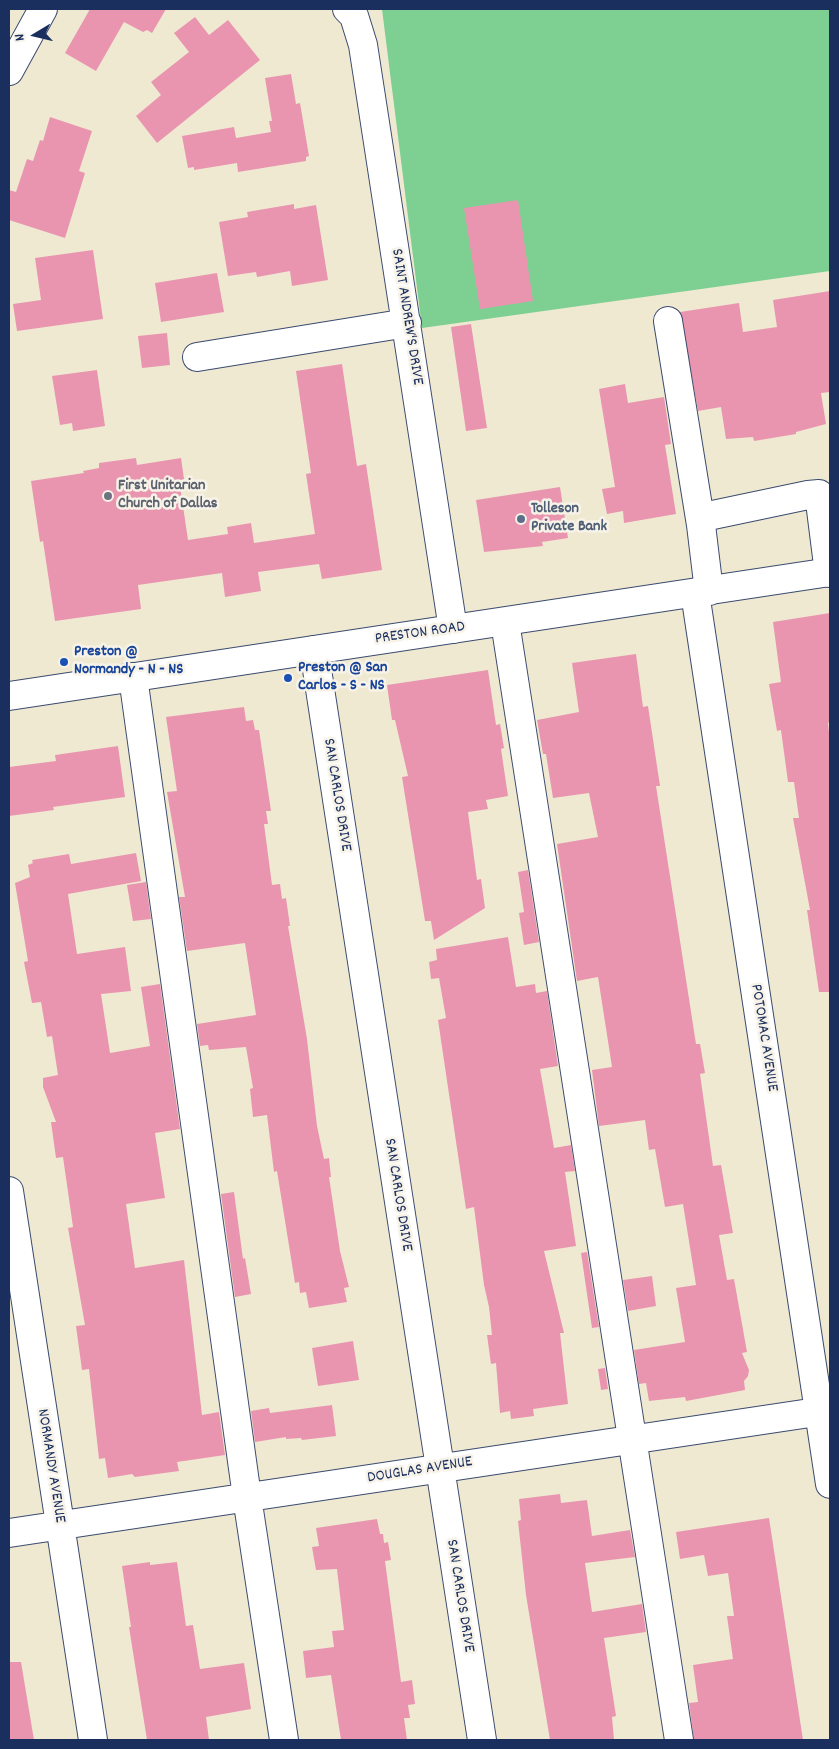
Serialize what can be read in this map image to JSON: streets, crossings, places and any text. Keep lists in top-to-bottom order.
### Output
{
  "streets": {
    "street": [
      "SAINT ANDREW'S DRIVE",
      "PRESTON ROAD",
      "SAN CARLOS DRIVE",
      "POTOMAC AVENUE",
      "NORMANDY AVENUE",
      "DOUGLAS AVENUE"
    ]
  },
  "crossings": [
    ["SAINT ANDREW'S DRIVE", "PRESTON ROAD"],
    ["PRESTON ROAD", "SAN CARLOS DRIVE"],
    ["PRESTON ROAD", "POTOMAC AVENUE"],
    ["SAN CARLOS DRIVE", "DOUGLAS AVENUE"],
    ["POTOMAC AVENUE", "DOUGLAS AVENUE"],
    ["NORMANDY AVENUE", "DOUGLAS AVENUE"]
  ],
  "places": [
    "First Unitarian Church of Dallas",
    "Tolleson Private Bank",
    "Preston @ Normandy - N - NS",
    "Preston @ San Carlos - S - NS"
  ],
  "north": "left"
}
